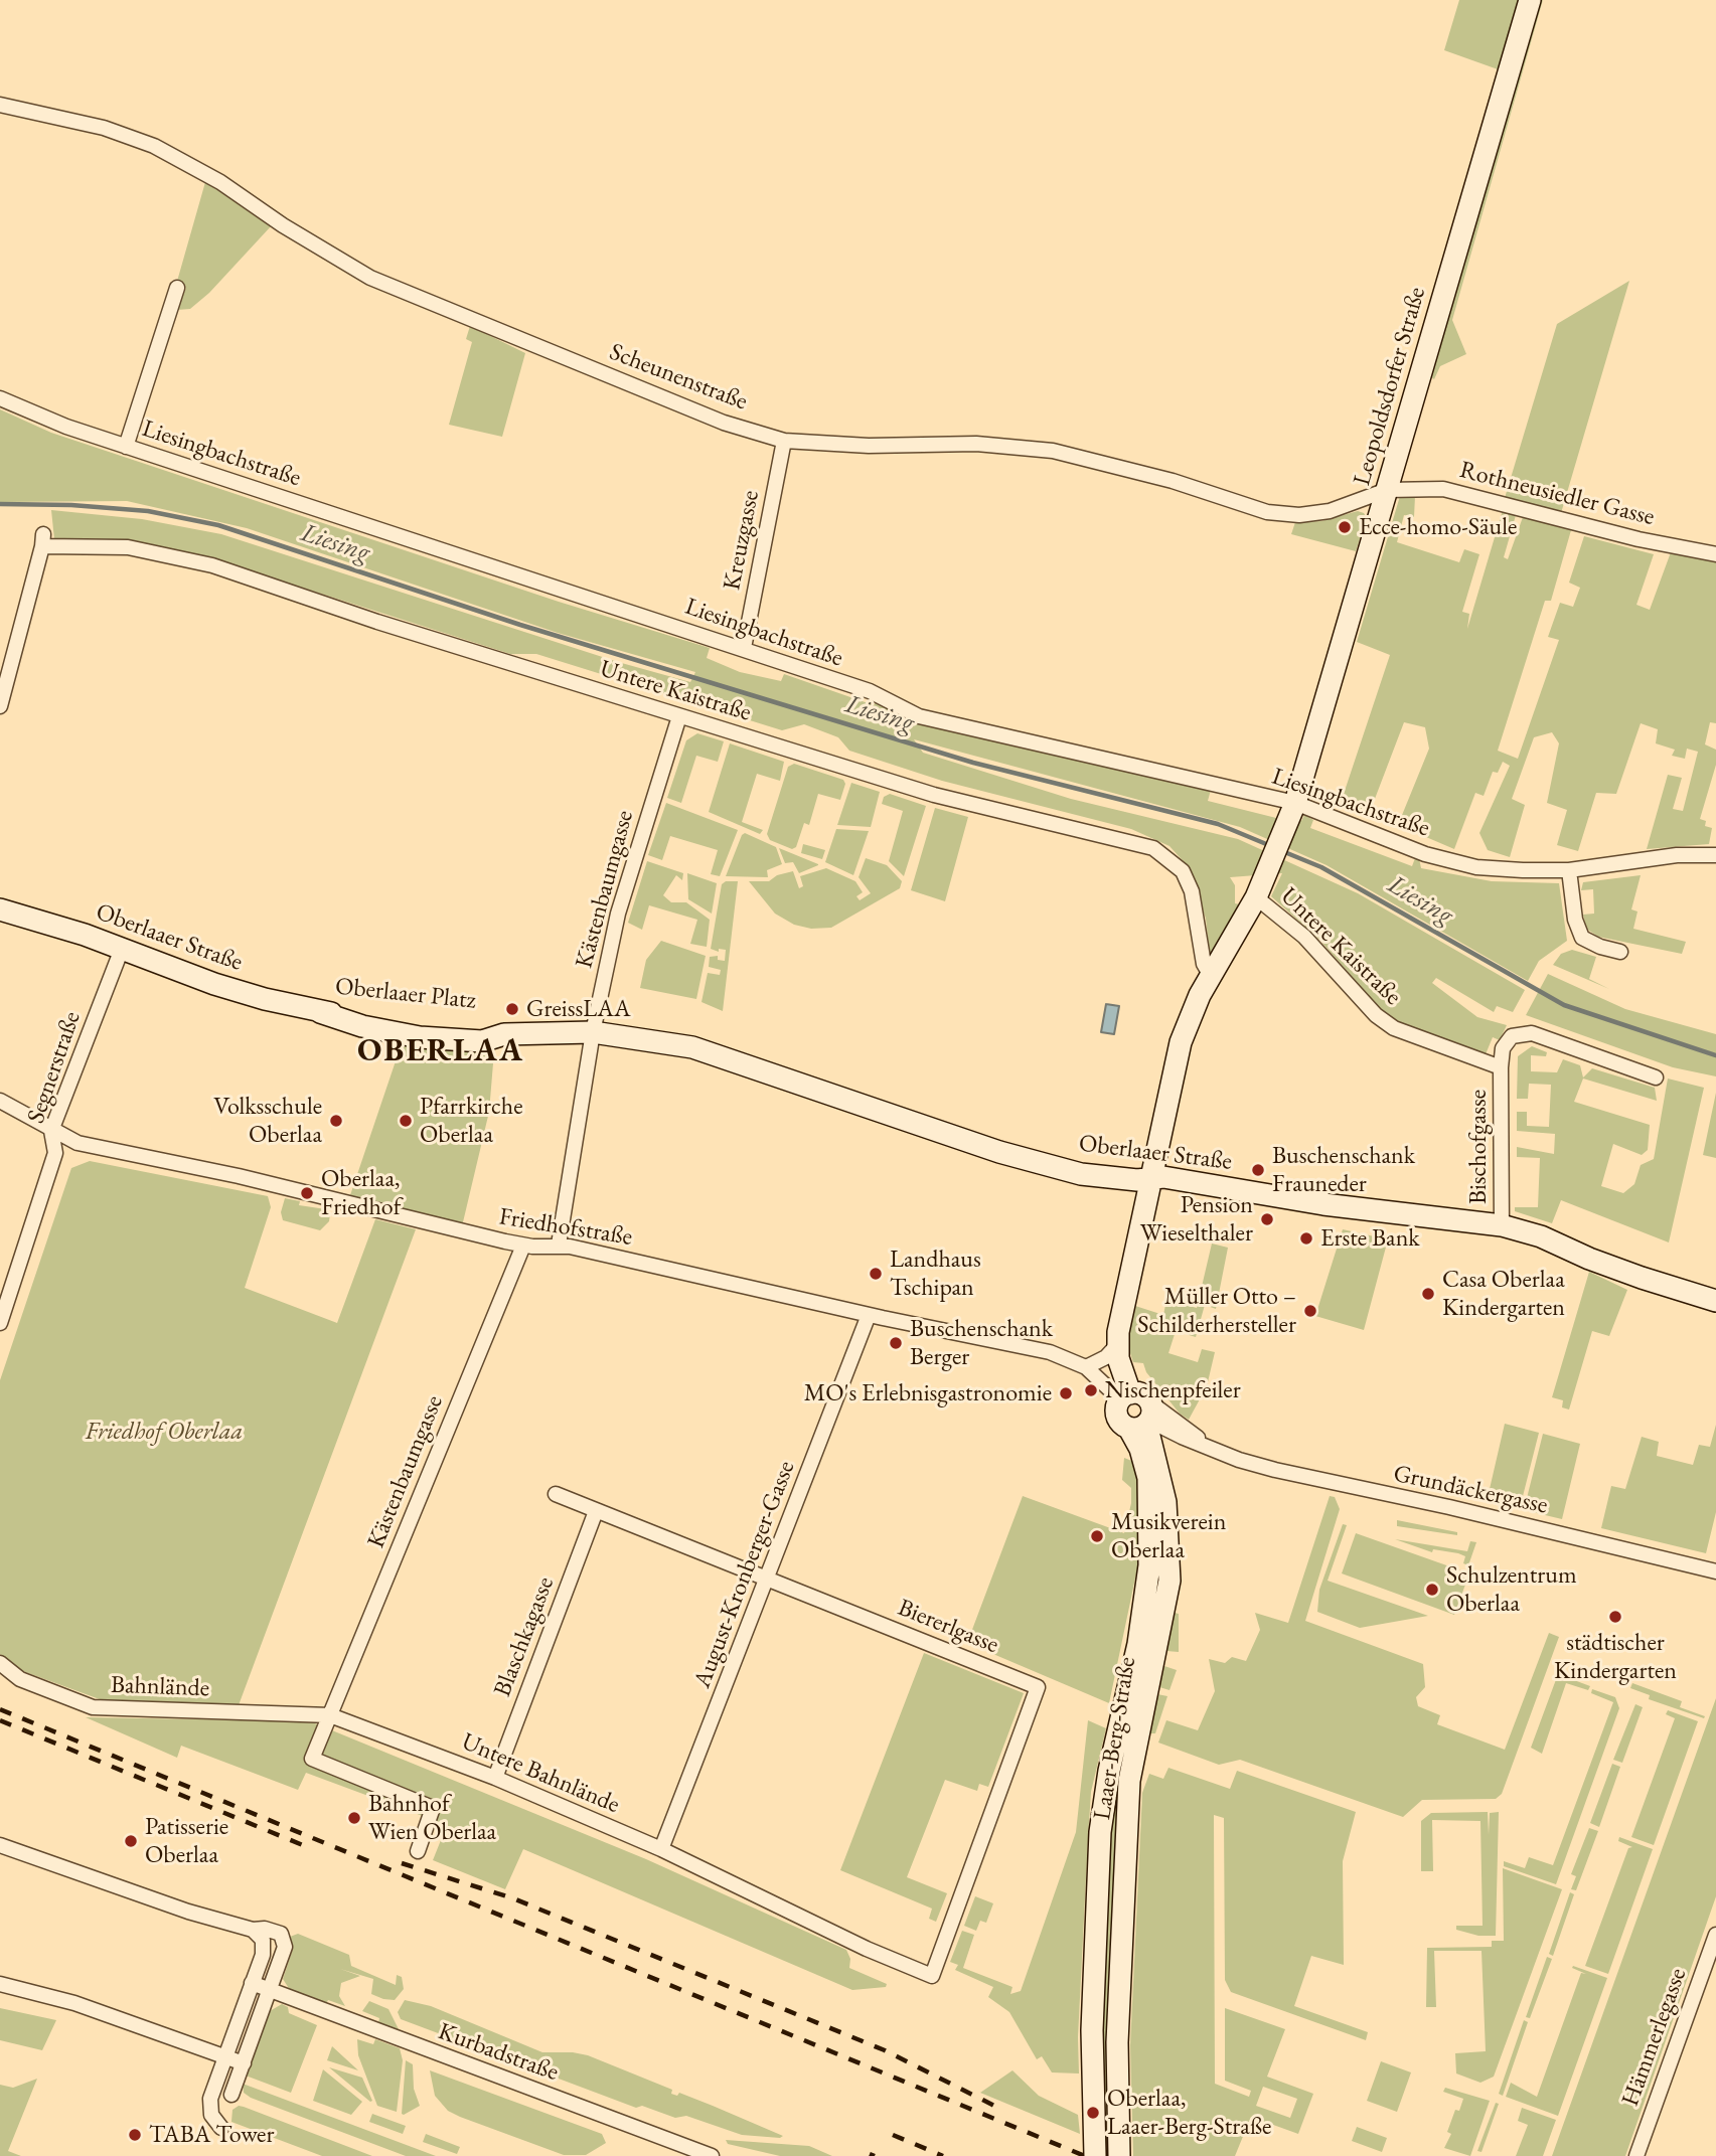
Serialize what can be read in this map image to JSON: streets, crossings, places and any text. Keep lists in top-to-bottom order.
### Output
{
  "streets": {
    "main road": [
      "Leopoldsdorfer Straße",
      "Oberlaaer Straße",
      "Oberlaaer Platz",
      "Laaer-Berg-Straße"
    ],
    "street": [
      "Scheunenstraße",
      "Liesingbachstraße",
      "Rothneusiedler Gasse",
      "Kreuzgasse",
      "Untere Kaistraße",
      "Kästenbaumgasse",
      "Segnerstraße",
      "Bischofgasse",
      "Friedhofstraße",
      "Grundäckergasse",
      "August-Kronberger-Gasse",
      "Biererlgasse",
      "Blaschkagasse",
      "Bahnlände",
      "Untere Bahnlände",
      "Hämmerlegasse",
      "Kurbadstraße"
    ]
  },
  "crossings": [
    ["Scheunenstraße", "Leopoldsdorfer Straße"],
    ["Scheunenstraße", "Rothneusiedler Gasse"],
    ["Scheunenstraße", "Kreuzgasse"],
    ["Leopoldsdorfer Straße", "Liesingbachstraße"],
    ["Leopoldsdorfer Straße", "Rothneusiedler Gasse"],
    ["Leopoldsdorfer Straße", "Untere Kaistraße"],
    ["Liesingbachstraße", "Kreuzgasse"],
    ["Untere Kaistraße", "Kästenbaumgasse"],
    ["Untere Kaistraße", "Bischofgasse"],
    ["Kästenbaumgasse", "Oberlaaer Straße"],
    ["Kästenbaumgasse", "Oberlaaer Platz"],
    ["Kästenbaumgasse", "Friedhofstraße"],
    ["Kästenbaumgasse", "Bahnlände"],
    ["Kästenbaumgasse", "Untere Bahnlände"],
    ["Oberlaaer Straße", "Oberlaaer Platz"],
    ["Oberlaaer Straße", "Segnerstraße"],
    ["Oberlaaer Straße", "Bischofgasse"],
    ["Segnerstraße", "Friedhofstraße"],
    ["Friedhofstraße", "August-Kronberger-Gasse"],
    ["Grundäckergasse", "Laaer-Berg-Straße"],
    ["August-Kronberger-Gasse", "Biererlgasse"],
    ["August-Kronberger-Gasse", "Untere Bahnlände"],
    ["Biererlgasse", "Blaschkagasse"],
    ["Biererlgasse", "Untere Bahnlände"],
    ["Blaschkagasse", "Untere Bahnlände"],
    ["Bahnlände", "Untere Bahnlände"]
  ],
  "districts": ["OBERLAA"],
  "water": ["Liesing"],
  "parks": ["Friedhof Oberlaa"],
  "places": [
    "Ecce-homo-Säule",
    "GreissLAA",
    "Volksschule Oberlaa",
    "Pfarrkirche Oberlaa",
    "Buschenschank Frauneder",
    "Oberlaa, Friedhof",
    "Pension Wieselthaler",
    "Erste Bank",
    "Landhaus Tschipan",
    "Casa Oberlaa Kindergarten",
    "Müller Otto – Schilderhersteller",
    "Buschenschank Berger",
    "Nischenpfeiler",
    "MO's Erlebnisgastronomie",
    "Musikverein Oberlaa",
    "Schulzentrum Oberlaa",
    "städtischer Kindergarten",
    "Bahnhof Wien Oberlaa",
    "Patisserie Oberlaa",
    "Oberlaa, Laaer-Berg-Straße",
    "TABA Tower"
  ]
}
